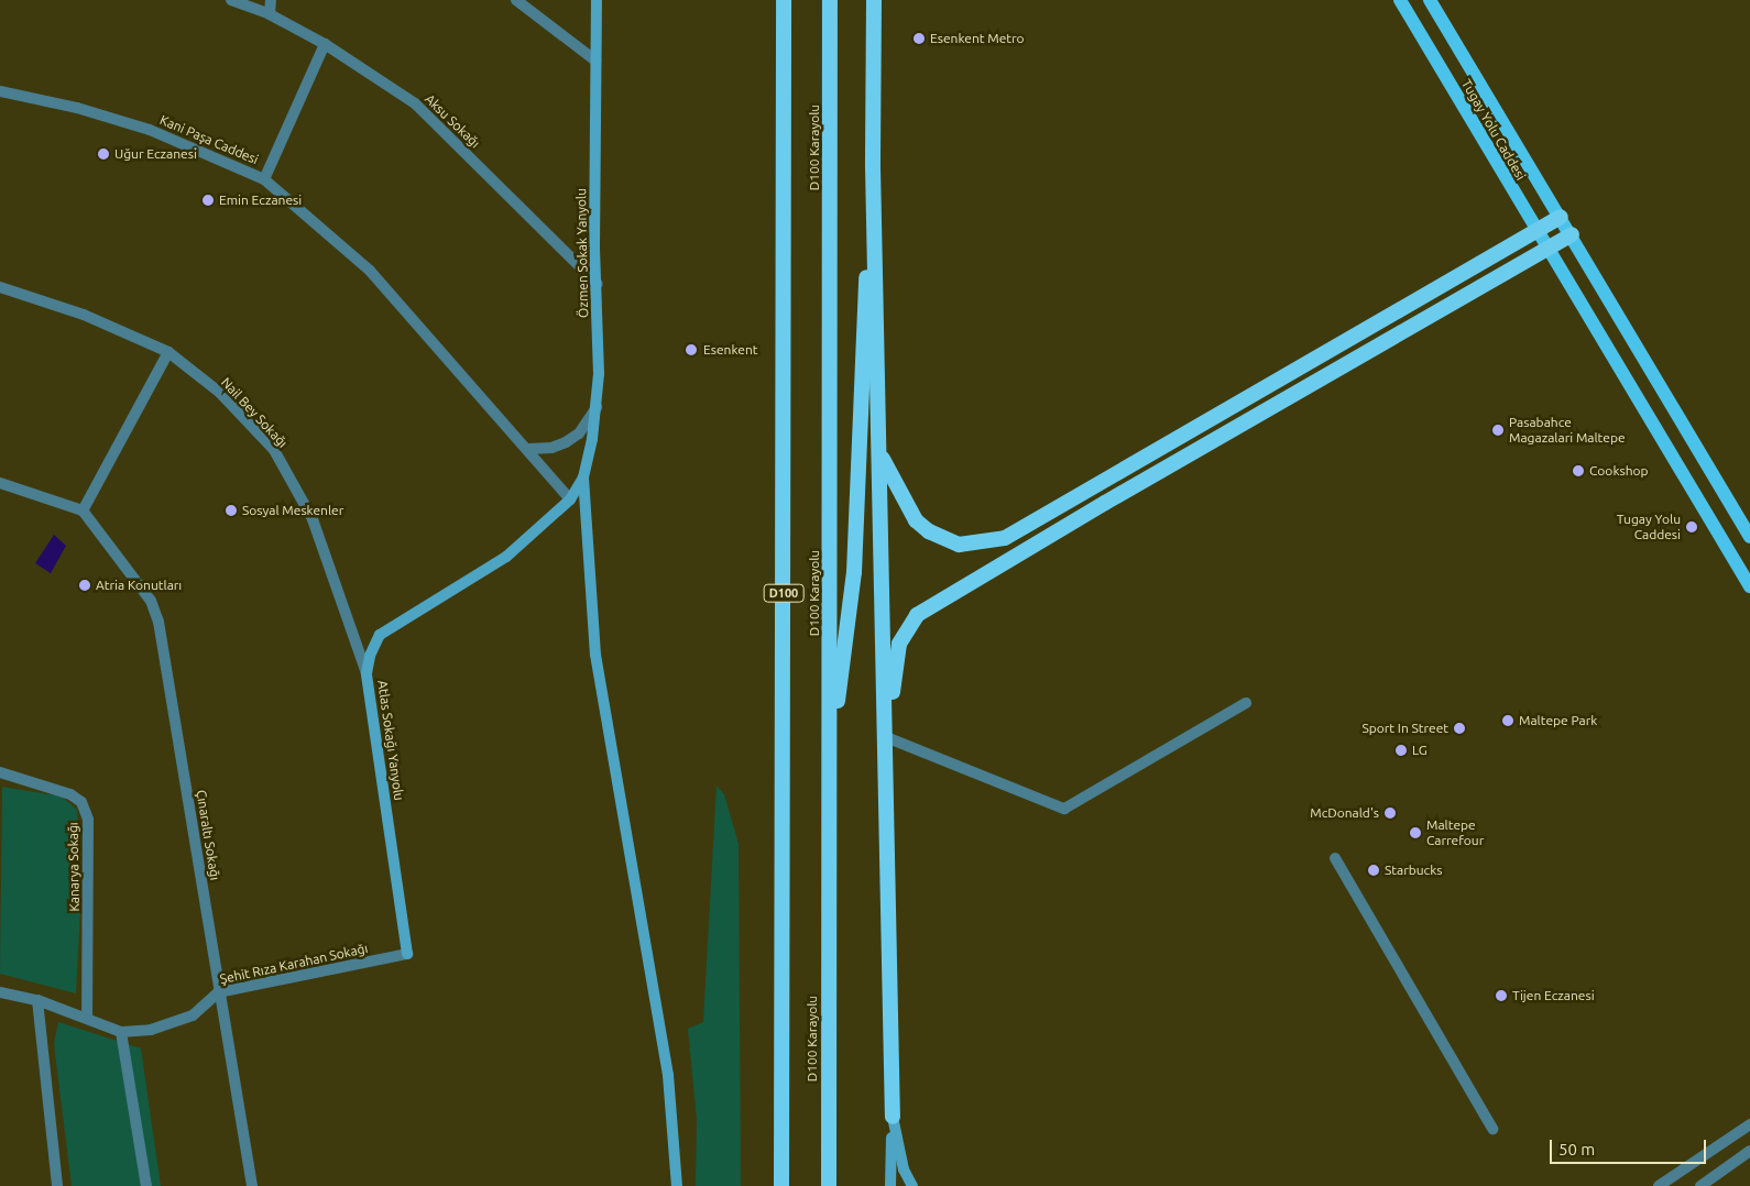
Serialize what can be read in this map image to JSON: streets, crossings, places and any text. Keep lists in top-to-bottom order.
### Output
{
  "streets": {
    "highway": ["D100 Karayolu", "D100"],
    "main road": ["Tugay Yolu Caddesi", "Özmen Sokak Yanyolu", "Atlas Sokağı Yanyolu"],
    "street": [
      "Aksu Sokağı",
      "Kani Paşa Caddesi",
      "Nail Bey Sokağı",
      "Çınaraltı Sokağı",
      "Kanarya Sokağı",
      "Şehit Rıza Karahan Sokağı"
    ]
  },
  "crossings": [
    ["Aksu Sokağı", "Özmen Sokak Yanyolu"],
    ["Kani Paşa Caddesi", "Özmen Sokak Yanyolu"],
    ["Kani Paşa Caddesi", "Atlas Sokağı Yanyolu"],
    ["Özmen Sokak Yanyolu", "Atlas Sokağı Yanyolu"],
    ["Nail Bey Sokağı", "Atlas Sokağı Yanyolu"],
    ["Atlas Sokağı Yanyolu", "Şehit Rıza Karahan Sokağı"],
    ["Çınaraltı Sokağı", "Şehit Rıza Karahan Sokağı"],
    ["Kanarya Sokağı", "Şehit Rıza Karahan Sokağı"]
  ],
  "places": [
    "Esenkent Metro",
    "Uğur Eczanesi",
    "Emin Eczanesi",
    "Esenkent",
    "Pasabahce Magazalari Maltepe",
    "Cookshop",
    "Sosyal Meskenler",
    "Tugay Yolu Caddesi",
    "Atria Konutları",
    "Maltepe Park",
    "Sport In Street",
    "LG",
    "McDonald's",
    "Maltepe Carrefour",
    "Starbucks",
    "Tijen Eczanesi"
  ],
  "scale_bar": "50 m"
}
